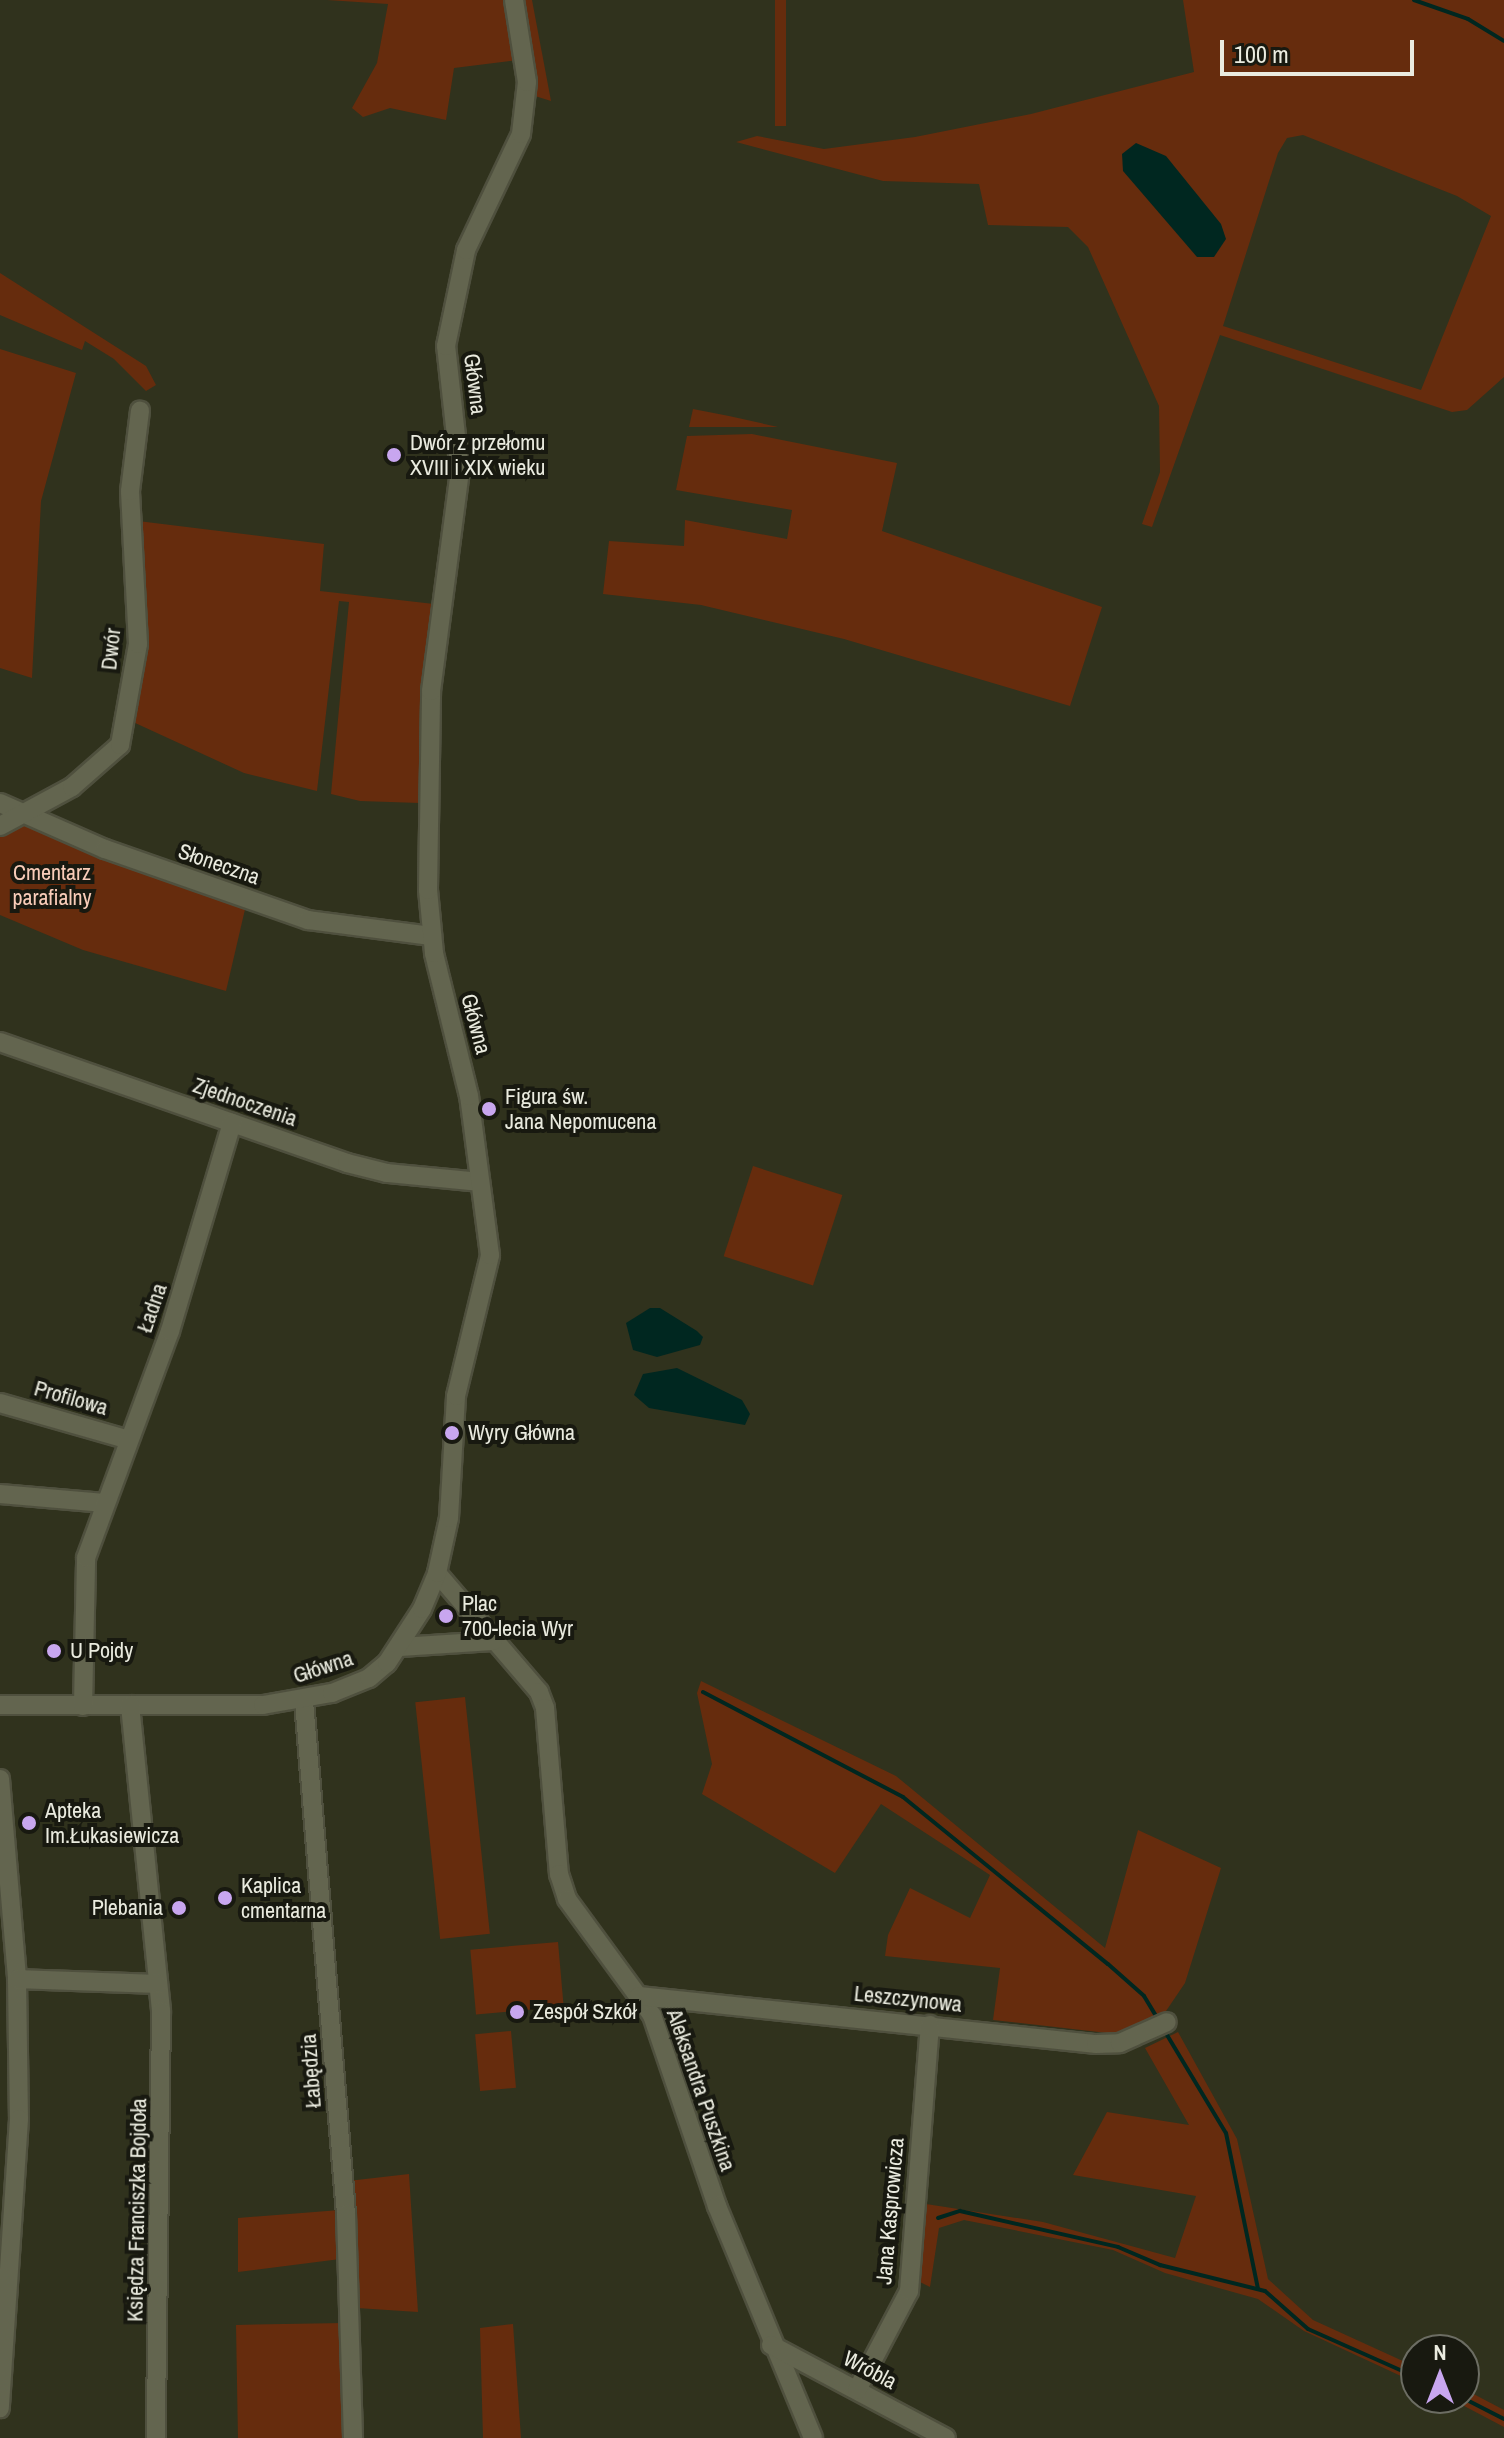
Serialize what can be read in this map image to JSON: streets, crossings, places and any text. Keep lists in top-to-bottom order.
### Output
{
  "streets": {
    "street": [
      "Główna",
      "Dwór",
      "Słoneczna",
      "Zjednoczenia",
      "Ładna",
      "Profilowa",
      "Leszczynowa",
      "Łabędzia",
      "Aleksandra Puszkina",
      "Księdza Franciszka Bojdoła",
      "Jana Kasprowicza",
      "Wróbla"
    ]
  },
  "crossings": [
    ["Główna", "Słoneczna"],
    ["Główna", "Zjednoczenia"],
    ["Główna", "Ładna"],
    ["Główna", "Łabędzia"],
    ["Główna", "Aleksandra Puszkina"],
    ["Główna", "Księdza Franciszka Bojdoła"],
    ["Dwór", "Słoneczna"],
    ["Zjednoczenia", "Ładna"],
    ["Ładna", "Profilowa"],
    ["Leszczynowa", "Aleksandra Puszkina"],
    ["Leszczynowa", "Jana Kasprowicza"],
    ["Aleksandra Puszkina", "Wróbla"],
    ["Jana Kasprowicza", "Wróbla"]
  ],
  "parks": ["Cmentarz parafialny"],
  "places": [
    "Dwór z przełomu XVIII i XIX wieku",
    "Figura św. Jana Nepomucena",
    "Wyry Główna",
    "Plac 700-lecia Wyr",
    "U Pojdy",
    "Apteka Im.Łukasiewicza",
    "Kaplica cmentarna",
    "Plebania",
    "Zespół Szkół"
  ],
  "scale_bar": "100 m",
  "north": "top"
}
